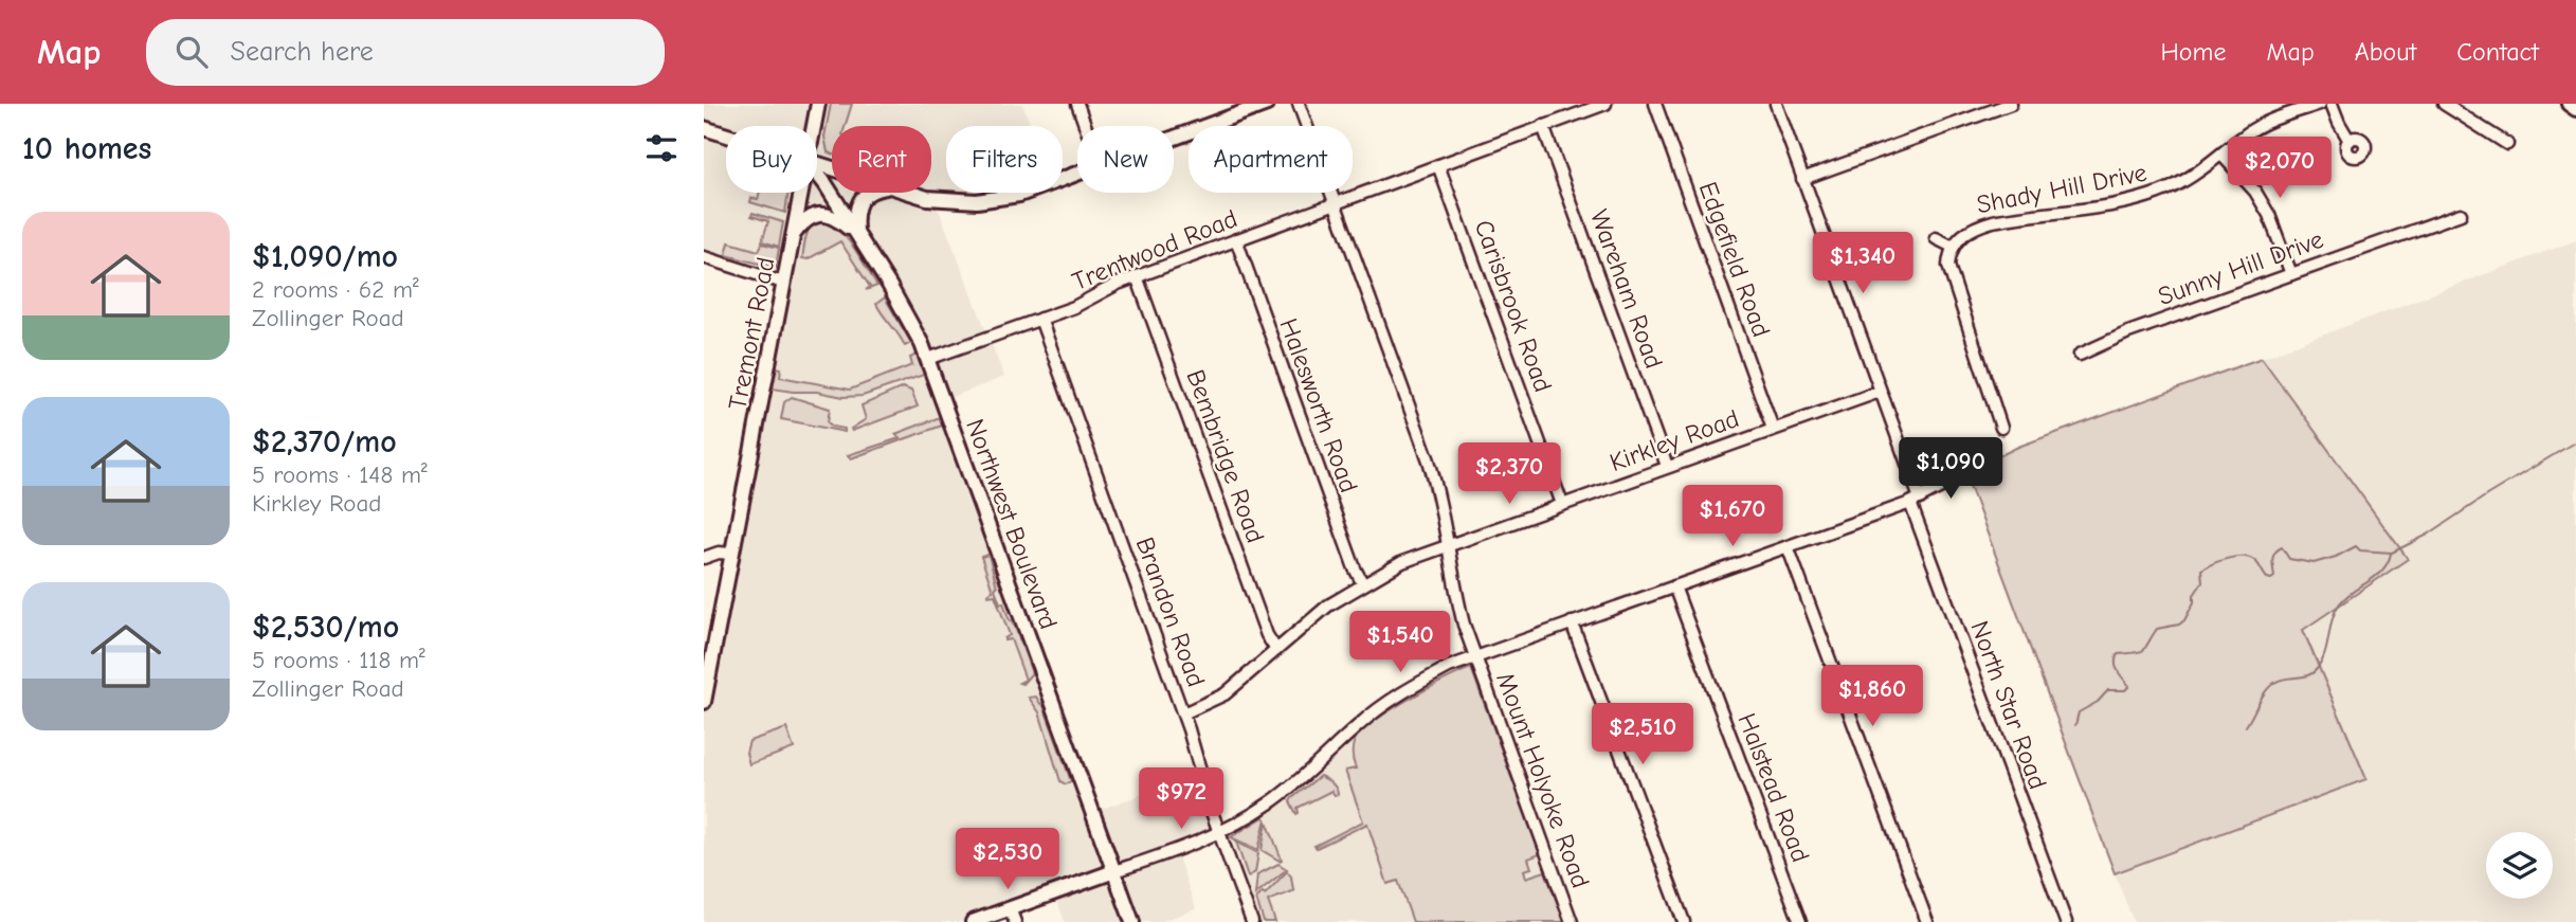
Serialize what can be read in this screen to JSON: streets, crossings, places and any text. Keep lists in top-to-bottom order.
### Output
{
  "streets": {
    "main road": ["Tremont Road", "Northwest Boulevard"],
    "street": [
      "Shady Hill Drive",
      "Trentwood Road",
      "Edgefield Road",
      "Sunny Hill Drive",
      "Wareham Road",
      "Carisbrook Road",
      "Halesworth Road",
      "Kirkley Road",
      "Bembridge Road",
      "Brandon Road",
      "North Star Road",
      "Mount Holyoke Road",
      "Halstead Road"
    ]
  },
  "crossings": [
    ["Trentwood Road", "Wareham Road"],
    ["Trentwood Road", "Carisbrook Road"],
    ["Trentwood Road", "Halesworth Road"],
    ["Trentwood Road", "Bembridge Road"],
    ["Trentwood Road", "Northwest Boulevard"],
    ["Trentwood Road", "Brandon Road"],
    ["Trentwood Road", "Mount Holyoke Road"],
    ["Edgefield Road", "Kirkley Road"],
    ["Wareham Road", "Kirkley Road"],
    ["Carisbrook Road", "Kirkley Road"],
    ["Halesworth Road", "Kirkley Road"],
    ["Kirkley Road", "Bembridge Road"],
    ["Kirkley Road", "Brandon Road"],
    ["Kirkley Road", "North Star Road"],
    ["Kirkley Road", "Mount Holyoke Road"]
  ],
  "page": {
    "header": "Map",
    "search": "Search here",
    "nav": [
      "Home",
      "Map",
      "About",
      "Contact"
    ],
    "heading": "10 homes",
    "chip": [
      "Buy",
      "Rent",
      "Filters",
      "New",
      "Apartment"
    ],
    "price": [
      "$2,070",
      "$1,340",
      "$1,090",
      "$2,370",
      "$1,670",
      "$1,540",
      "$1,860",
      "$2,510",
      "$972",
      "$2,530"
    ],
    "list": [
      {
        "name": "$1,090/mo",
        "note": "2 rooms · 62 m² · Zollinger Road"
      },
      {
        "name": "$2,370/mo",
        "note": "5 rooms · 148 m² · Kirkley Road"
      },
      {
        "name": "$2,530/mo",
        "note": "5 rooms · 118 m² · Zollinger Road"
      }
    ]
  }
}
